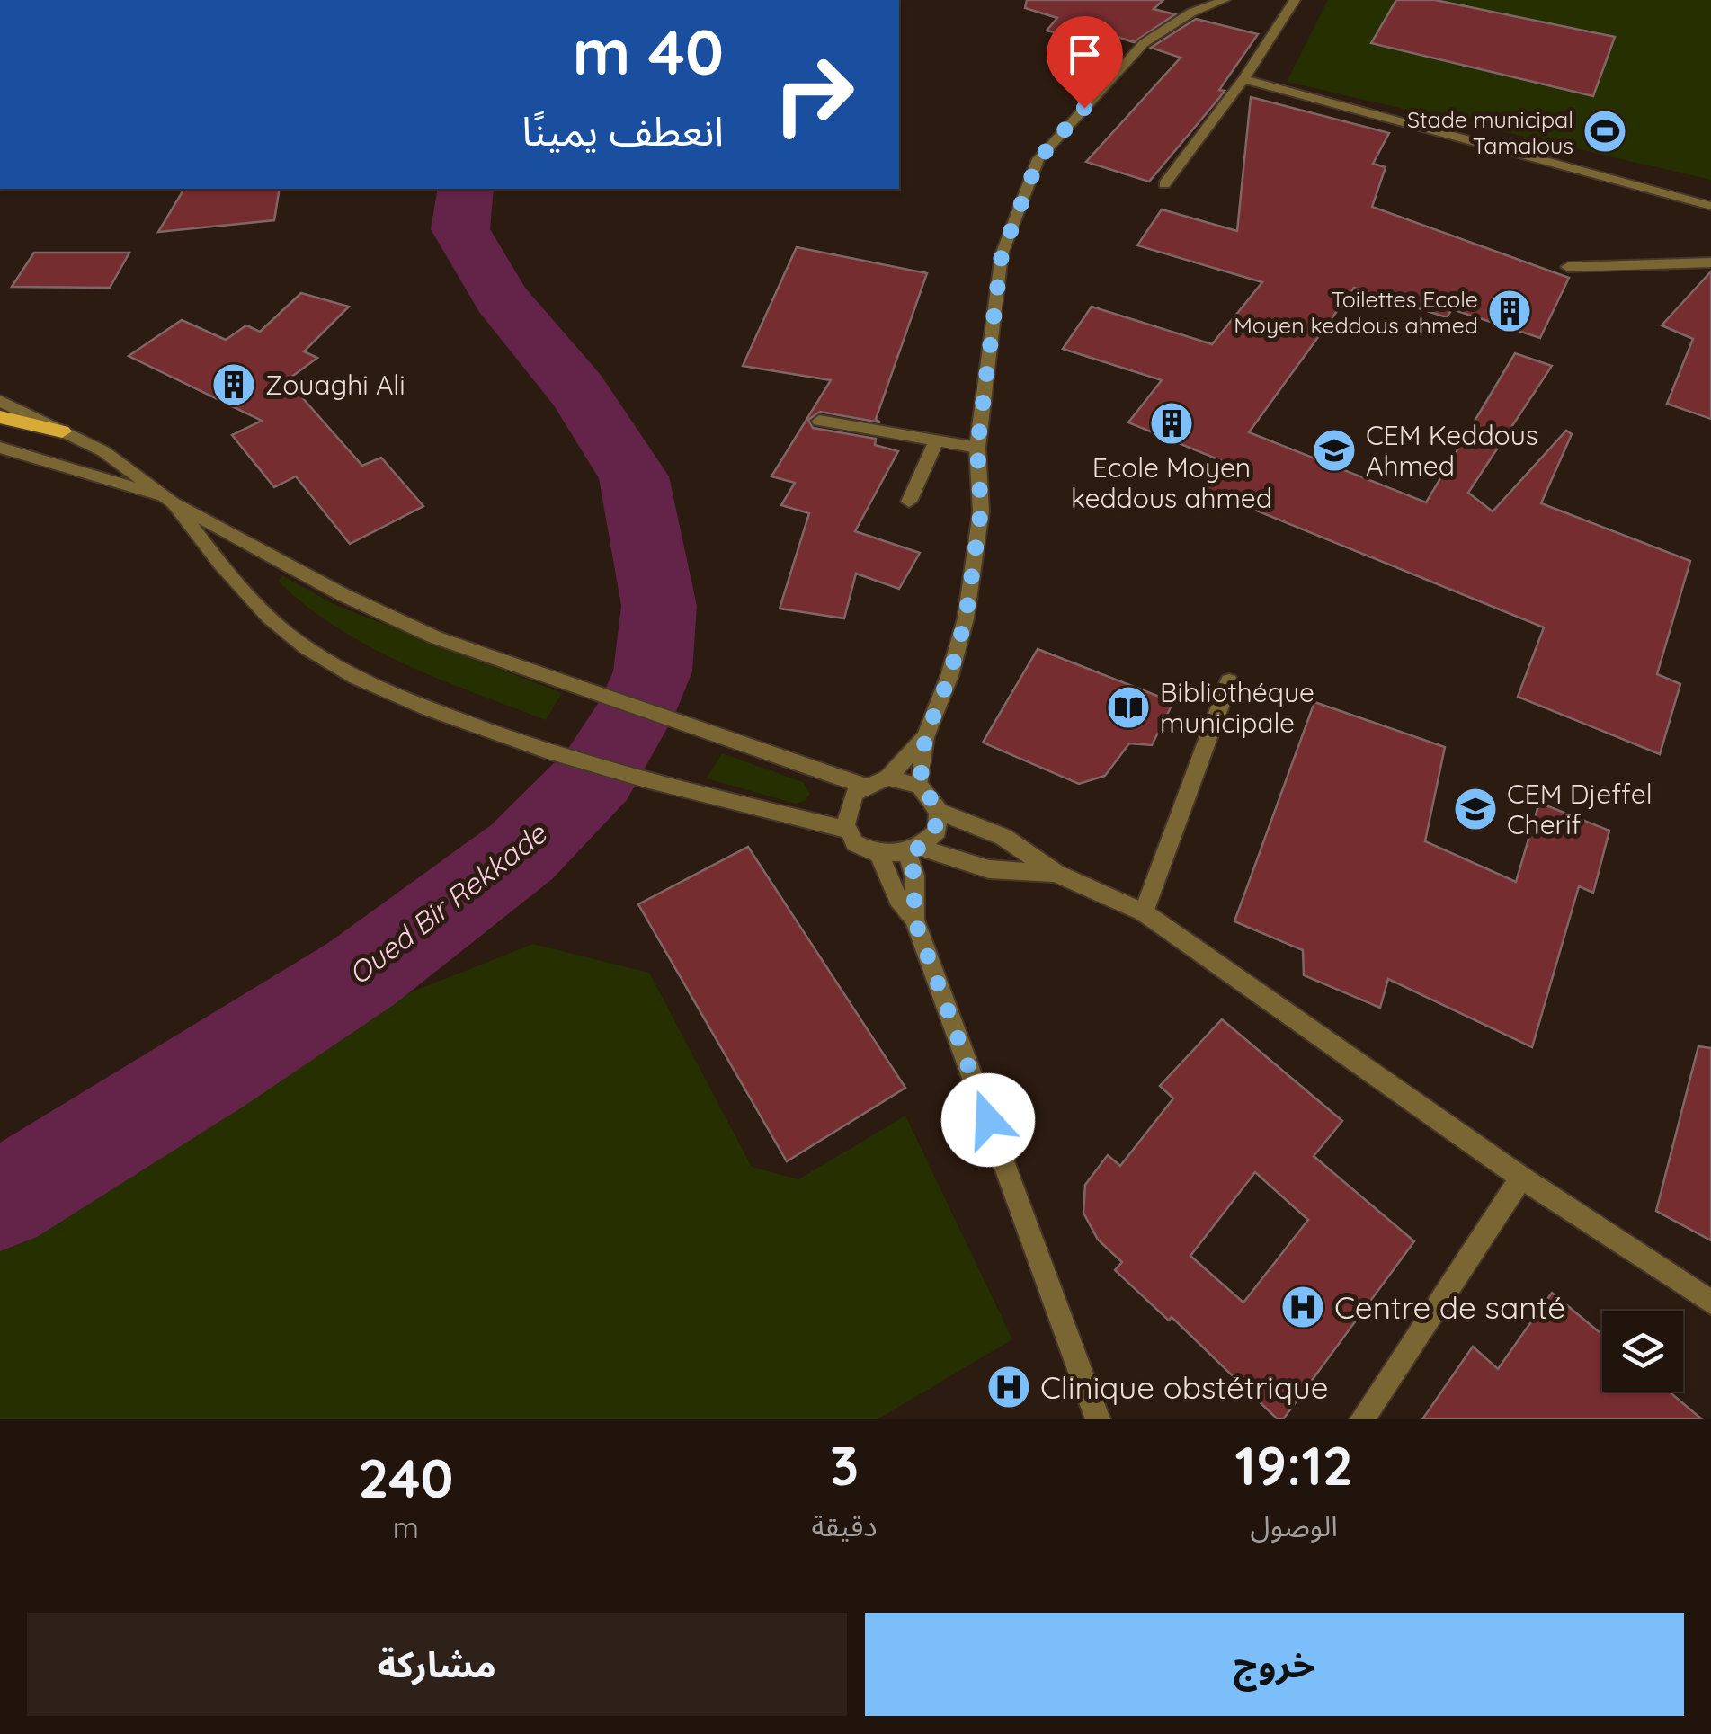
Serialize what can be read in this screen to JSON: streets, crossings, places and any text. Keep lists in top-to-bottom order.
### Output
{
  "water": ["Oued Bir Rekkade"],
  "places": {
    "sports": ["Stade municipal Tamalous"],
    "building": ["Toilettes Ecole Moyen keddous ahmed", "Zouaghi Ali", "Ecole Moyen keddous ahmed"],
    "school or university": ["CEM Keddous Ahmed", "CEM Djeffel Cherif"],
    "library": ["Bibliothéque municipale"],
    "hospital": ["Centre de santé", "Clinique obstétrique"]
  },
  "page": {
    "turn": ["40 m", "انعطف يمينًا"],
    "eta": [
      "19:12",
      "الوصول",
      "3",
      "دقيقة",
      "240",
      "m"
    ],
    "buttons": ["خروج", "مشاركة"]
  }
}
